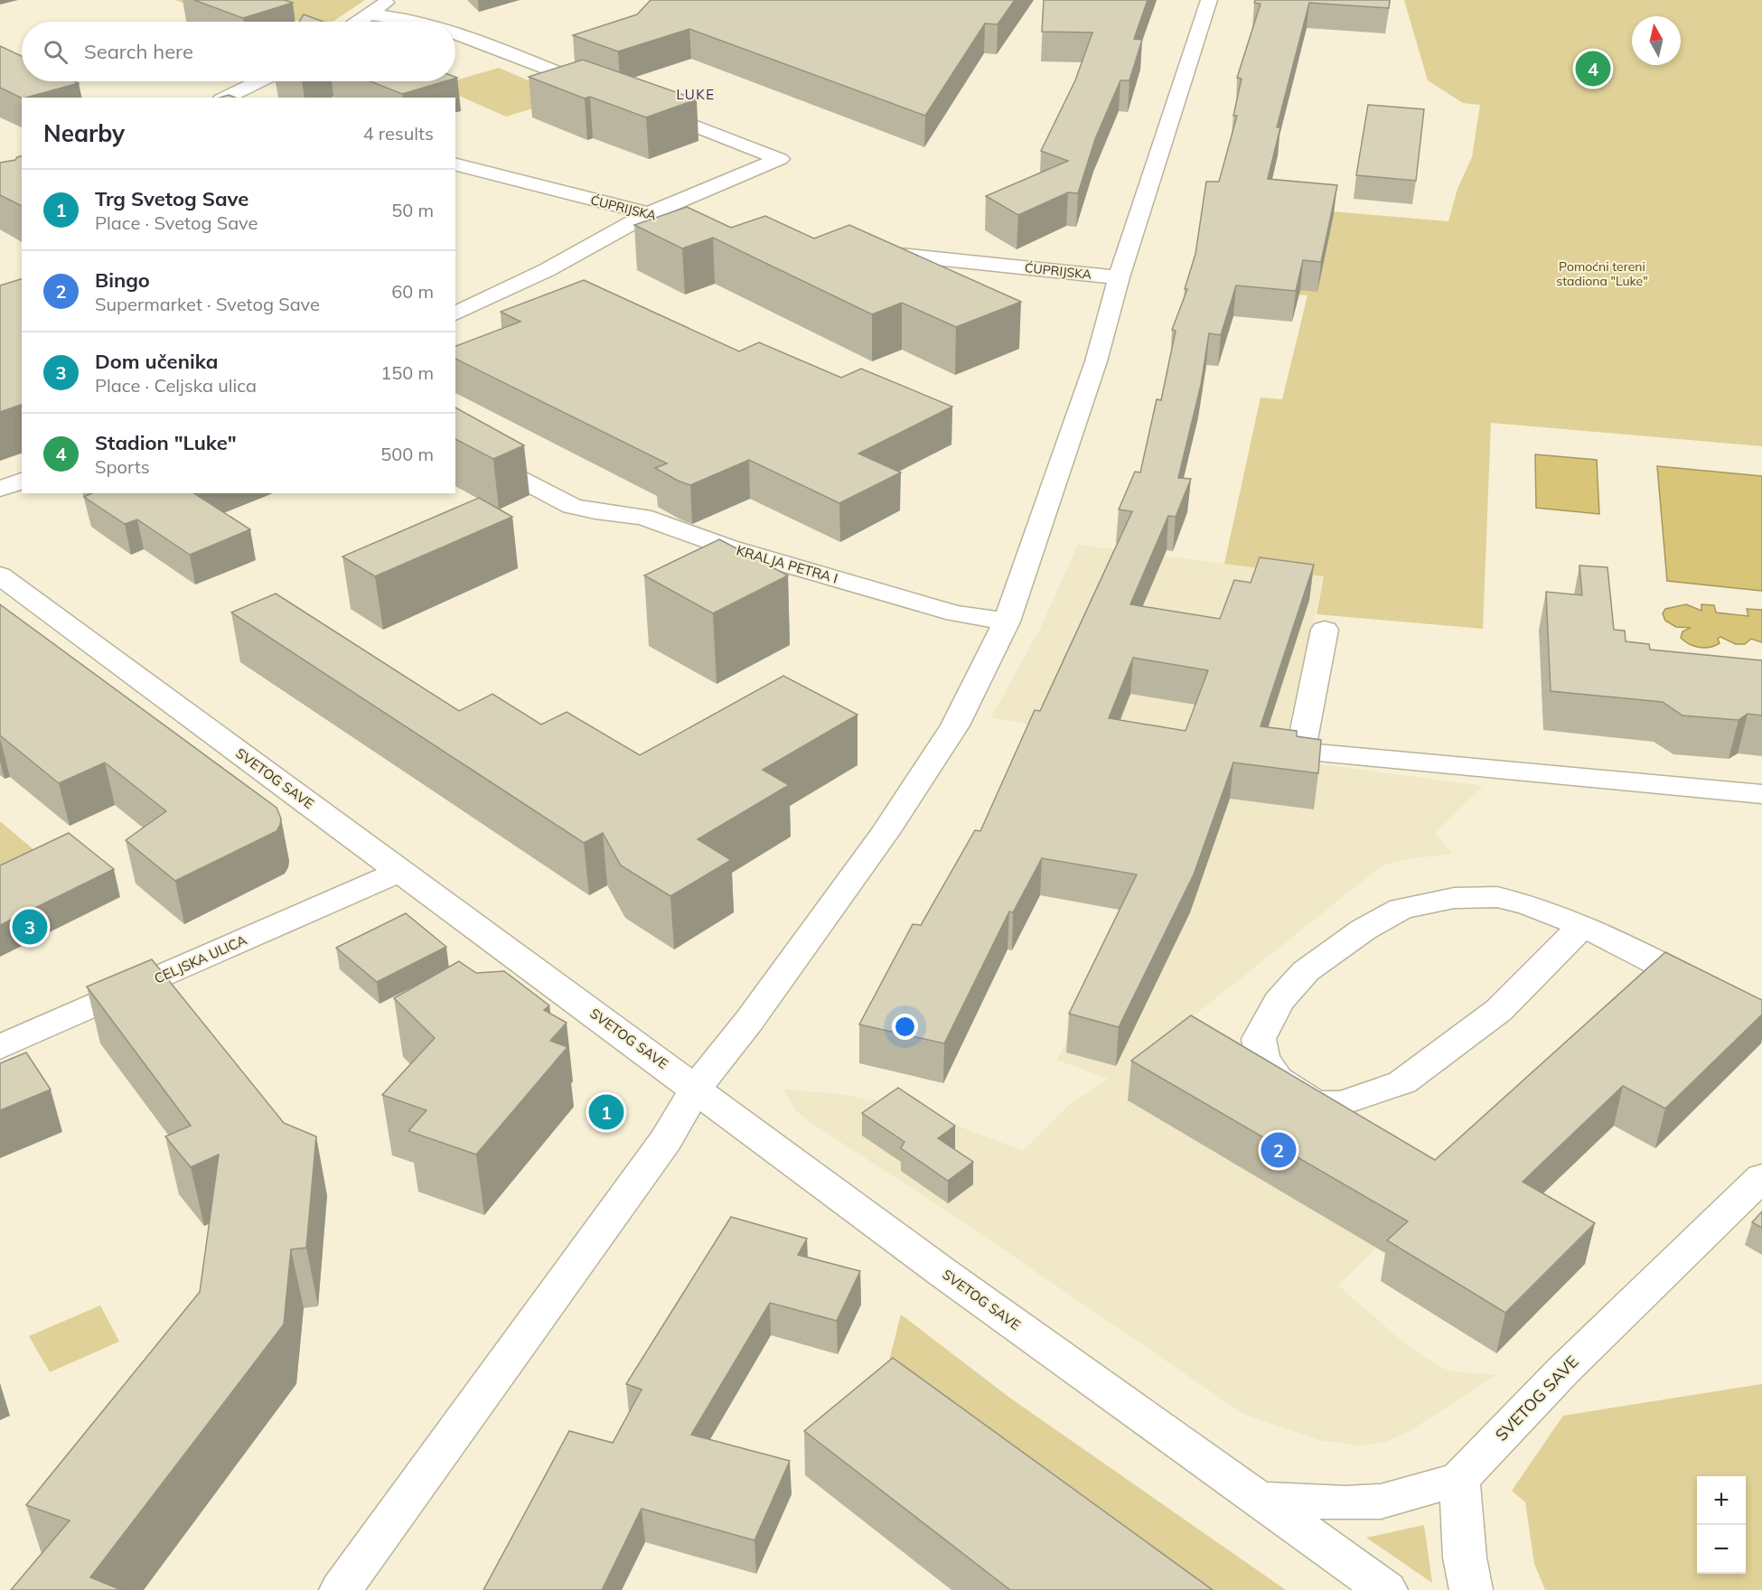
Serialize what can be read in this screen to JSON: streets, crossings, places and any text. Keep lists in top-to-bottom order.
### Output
{
  "streets": {
    "street": [
      "ĆUPRIJSKA",
      "KRALJA PETRA I",
      "SVETOG SAVE",
      "CELJSKA ULICA"
    ]
  },
  "crossings": [
    ["SVETOG SAVE", "CELJSKA ULICA"]
  ],
  "districts": ["LUKE"],
  "parks": ["Pomoćni tereni stadiona \"Luke\""],
  "north": "top",
  "page": {
    "search": "Search here",
    "pins": [
      "4",
      "3",
      "1",
      "2"
    ],
    "heading": ["Nearby", "4 results"],
    "list": [
      {
        "mark": "1",
        "name": "Trg Svetog Save",
        "note": "Place · Svetog Save",
        "value": "50 m"
      },
      {
        "mark": "2",
        "name": "Bingo",
        "note": "Supermarket · Svetog Save",
        "value": "60 m"
      },
      {
        "mark": "3",
        "name": "Dom učenika",
        "note": "Place · Celjska ulica",
        "value": "150 m"
      },
      {
        "mark": "4",
        "name": "Stadion \"Luke\"",
        "note": "Sports",
        "value": "500 m"
      }
    ],
    "map_buttons": ["+", "−"]
  }
}
